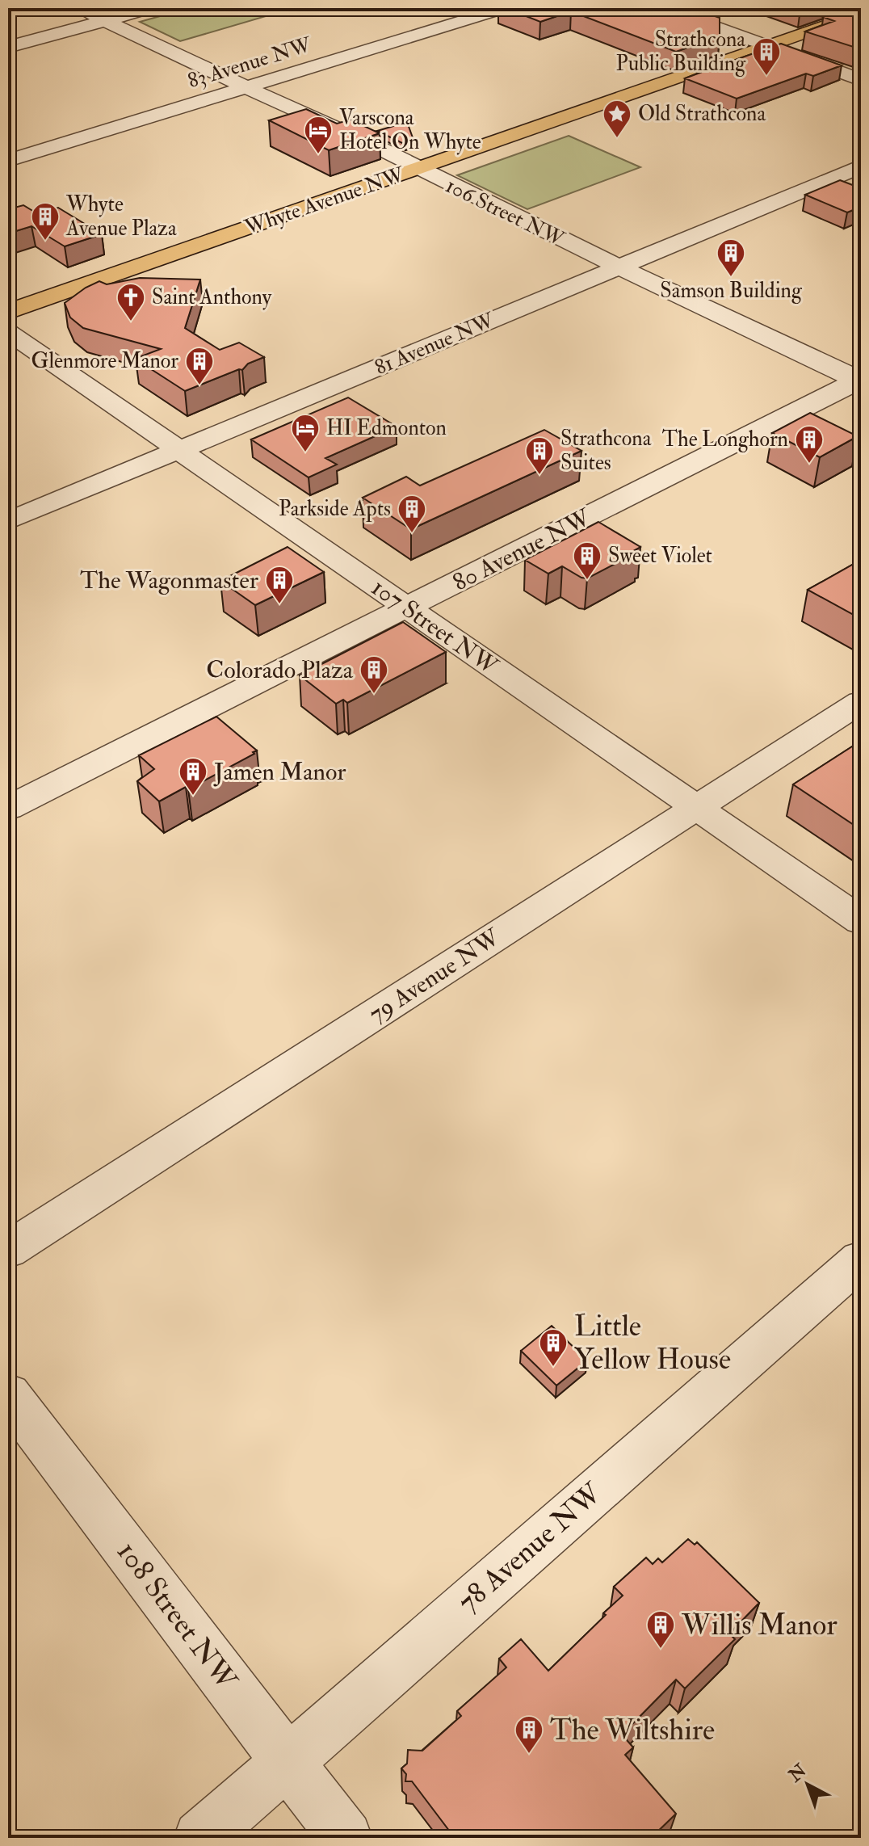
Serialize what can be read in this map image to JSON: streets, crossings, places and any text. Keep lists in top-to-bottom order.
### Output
{
  "streets": {
    "main road": ["Whyte Avenue NW"],
    "street": [
      "83 Avenue NW",
      "106 Street NW",
      "81 Avenue NW",
      "80 Avenue NW",
      "107 Street NW",
      "79 Avenue NW",
      "78 Avenue NW",
      "108 Street NW"
    ]
  },
  "crossings": [
    ["83 Avenue NW", "106 Street NW"],
    ["Whyte Avenue NW", "106 Street NW"],
    ["106 Street NW", "81 Avenue NW"],
    ["106 Street NW", "80 Avenue NW"],
    ["81 Avenue NW", "107 Street NW"],
    ["80 Avenue NW", "107 Street NW"],
    ["107 Street NW", "79 Avenue NW"],
    ["78 Avenue NW", "108 Street NW"]
  ],
  "places": {
    "building": [
      "Strathcona Public Building",
      "Whyte Avenue Plaza",
      "Samson Building",
      "Glenmore Manor",
      "The Longhorn",
      "Strathcona Suites",
      "Parkside Apts",
      "Sweet Violet",
      "The Wagonmaster",
      "Colorado Plaza",
      "Jamen Manor",
      "Little Yellow House",
      "Willis Manor",
      "The Wiltshire"
    ],
    "place": ["Old Strathcona"],
    "hotel": ["Varscona Hotel On Whyte", "HI Edmonton"],
    "church": ["Saint Anthony"]
  },
  "north": "top left"
}
